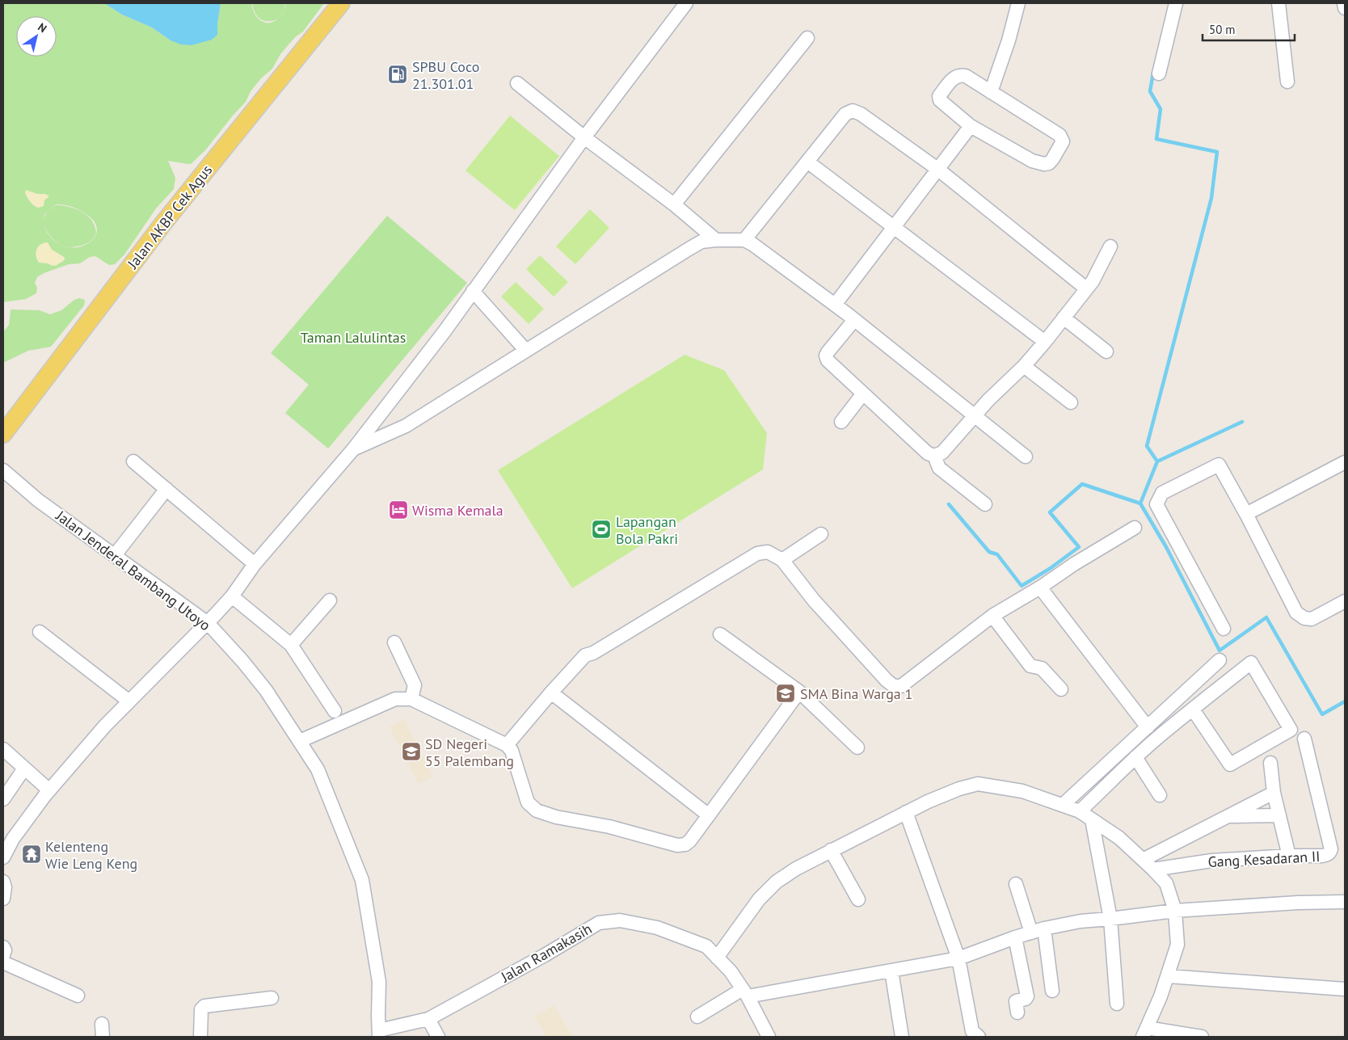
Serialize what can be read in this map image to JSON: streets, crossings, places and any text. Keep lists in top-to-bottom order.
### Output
{
  "streets": {
    "main road": ["Jalan AKBP Cek Agus"],
    "street": ["Jalan Jenderal Bambang Utoyo", "Gang Kesadaran II", "Jalan Ramakasih"]
  },
  "crossings": [
    ["Jalan Jenderal Bambang Utoyo", "Jalan Ramakasih"]
  ],
  "parks": ["Taman Lalulintas"],
  "places": {
    "fuel station": ["SPBU Coco 21.301.01"],
    "hotel": ["Wisma Kemala"],
    "sports": ["Lapangan Bola Pakri"],
    "school or university": ["SMA Bina Warga 1", "SD Negeri 55 Palembang"],
    "temple": ["Kelenteng Wie Leng Keng"]
  },
  "scale_bar": "50 m",
  "north": "top right"
}
